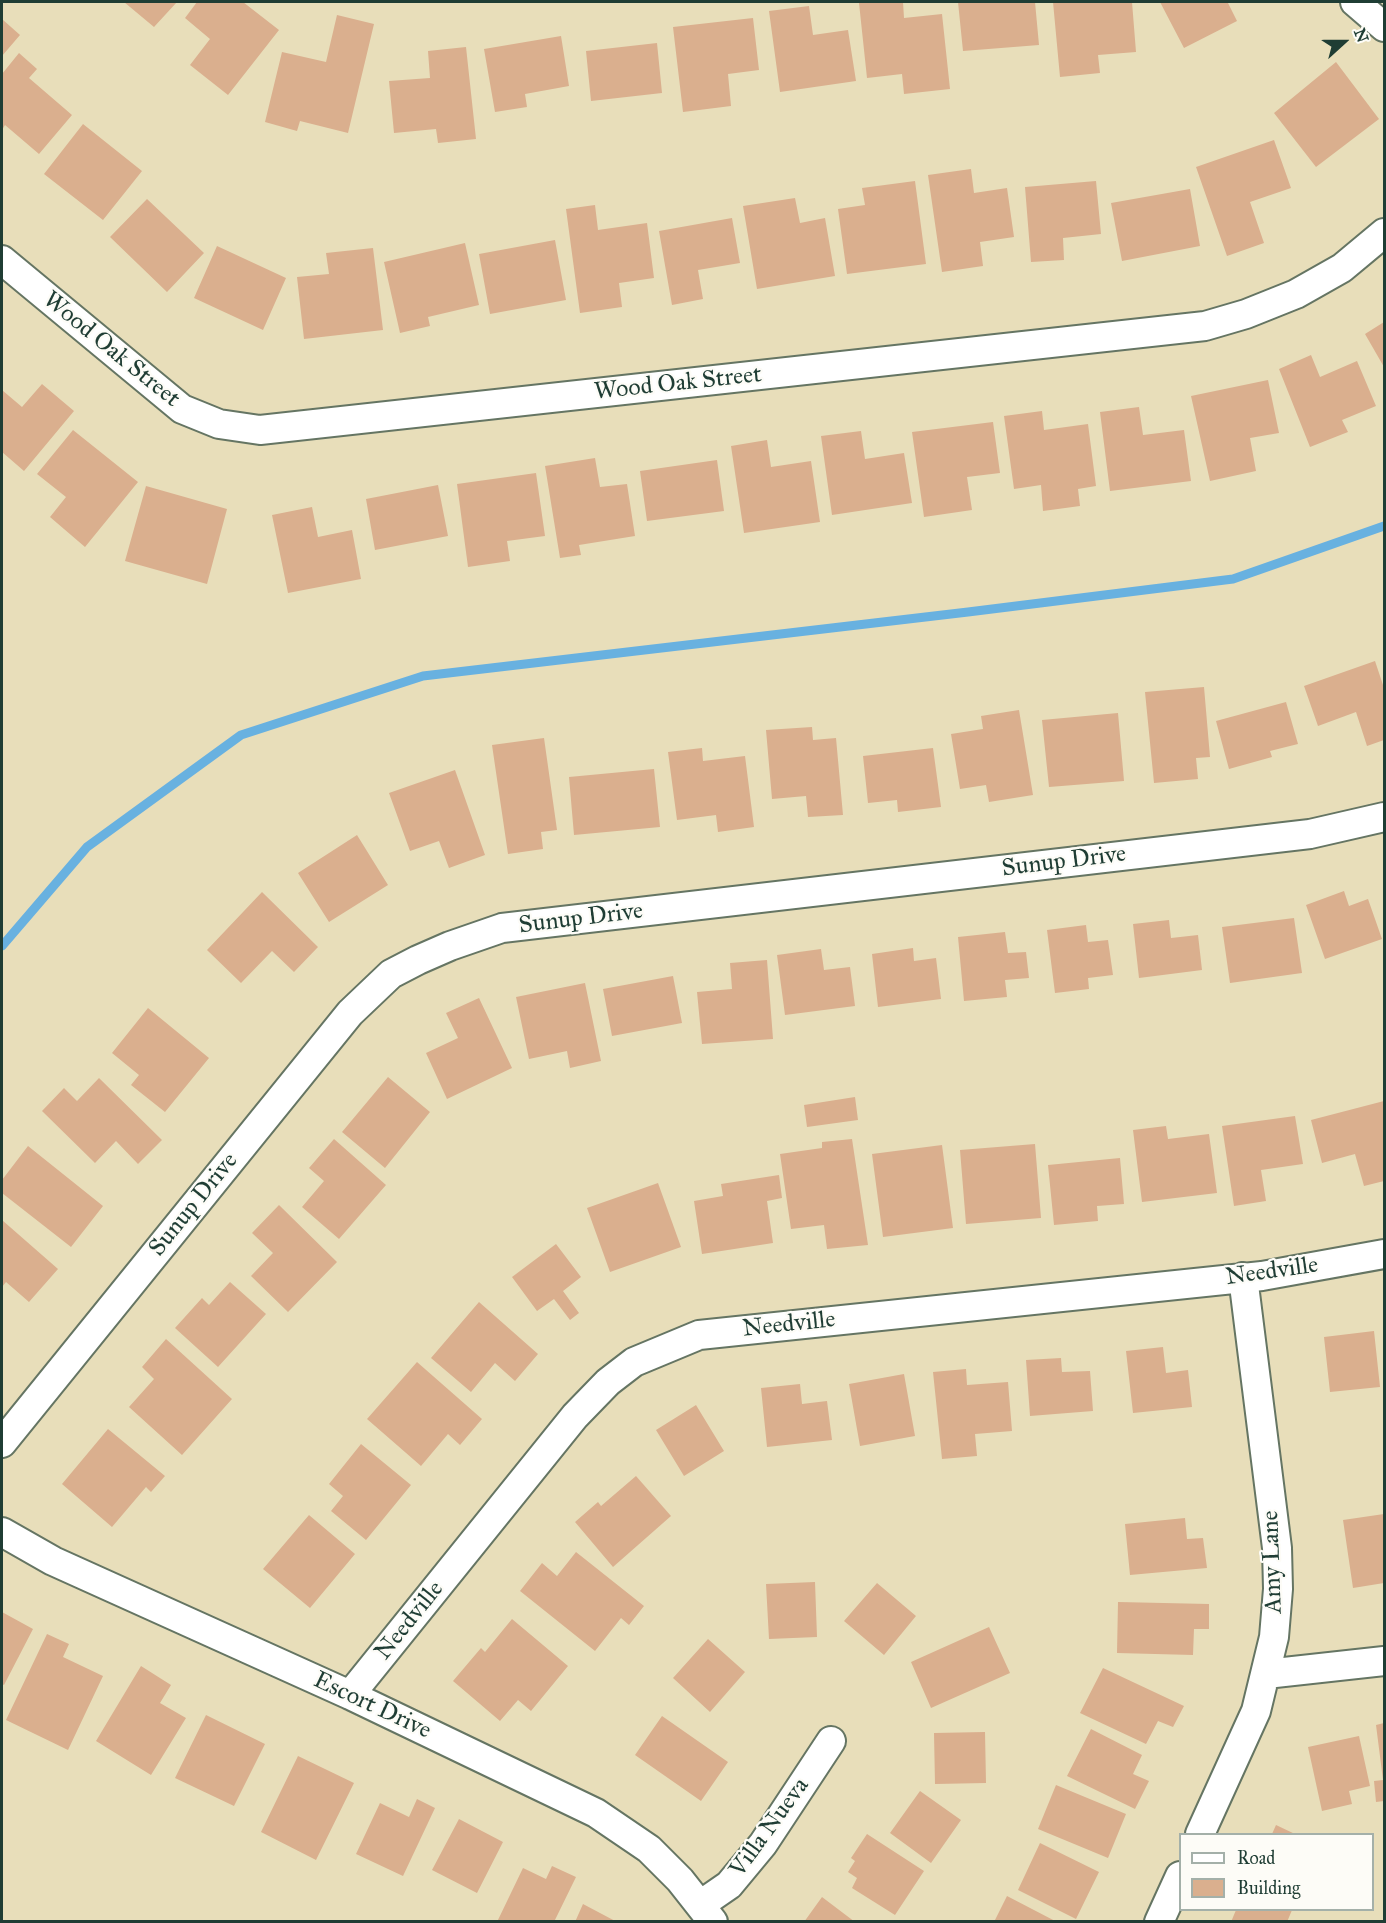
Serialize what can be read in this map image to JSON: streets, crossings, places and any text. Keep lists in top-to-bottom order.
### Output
{
  "streets": {
    "street": [
      "Wood Oak Street",
      "Sunup Drive",
      "Needville",
      "Amy Lane",
      "Escort Drive",
      "Villa Nueva"
    ]
  },
  "crossings": [
    ["Needville", "Amy Lane"],
    ["Needville", "Escort Drive"],
    ["Escort Drive", "Villa Nueva"]
  ],
  "legend": ["Road", "Building"],
  "north": "right"
}
